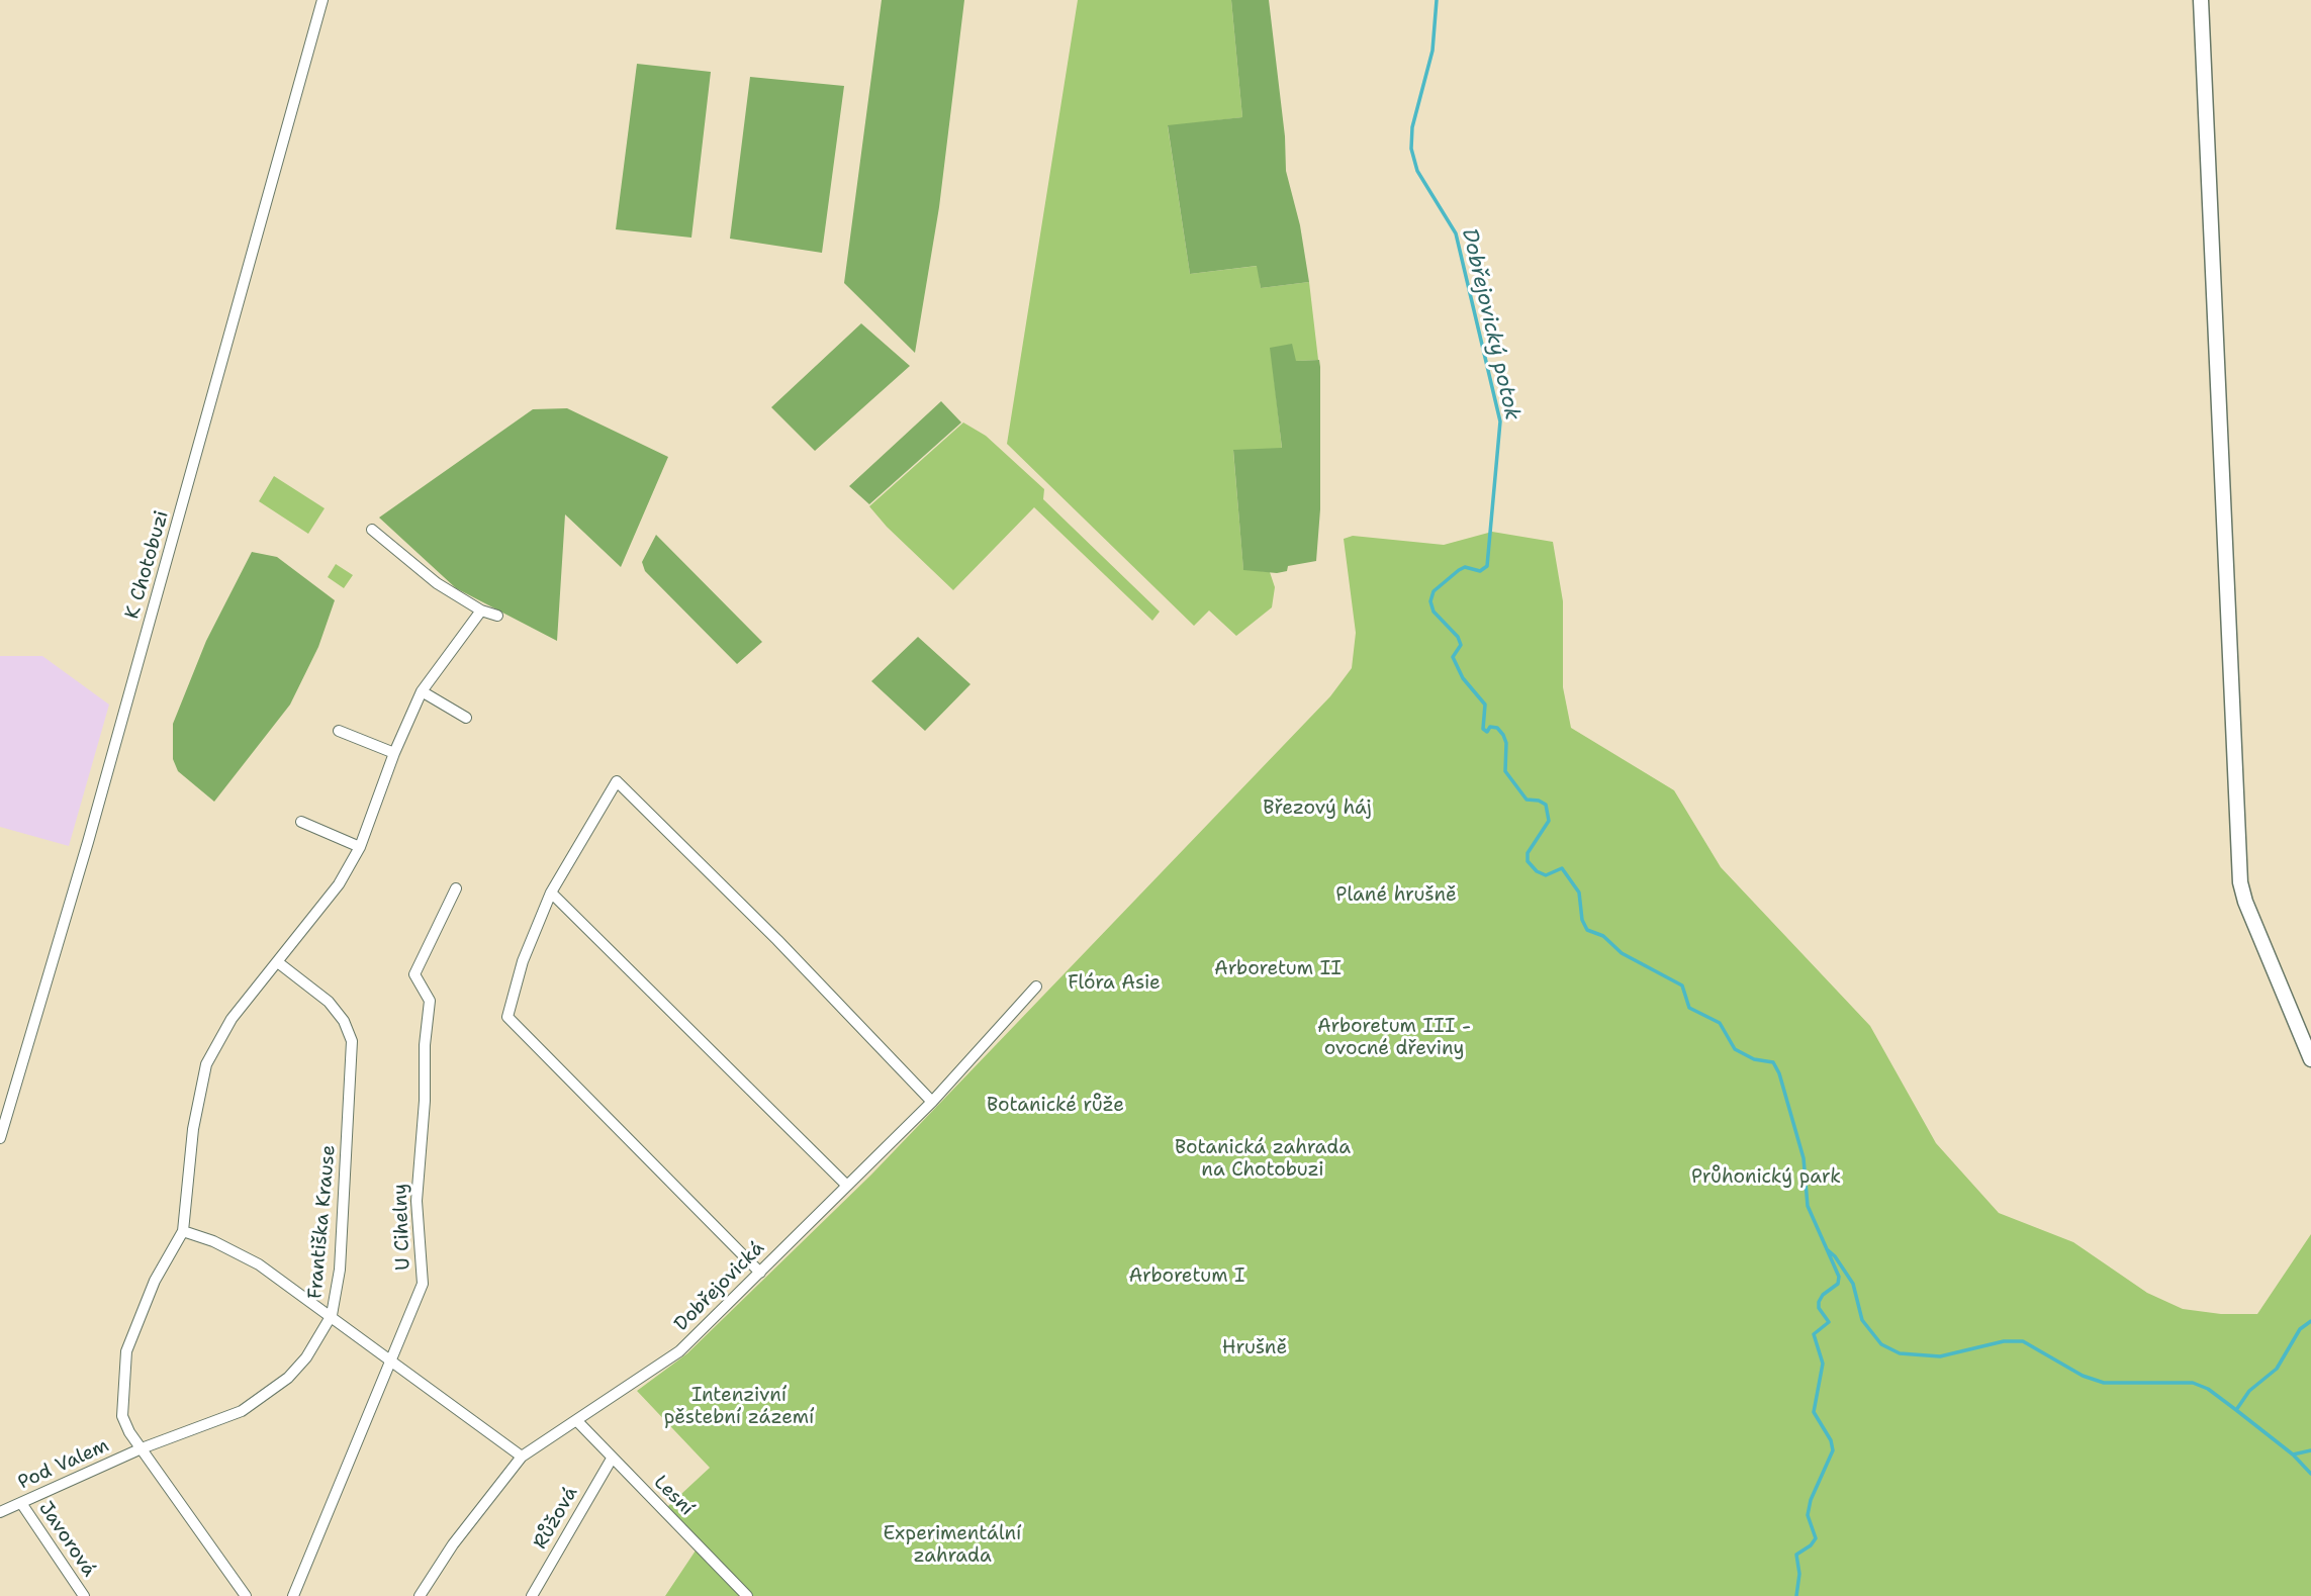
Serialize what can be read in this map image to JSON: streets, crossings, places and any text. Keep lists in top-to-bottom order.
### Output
{
  "streets": {
    "street": [
      "K Chotobuzi",
      "Františka Krause",
      "U Cihelny",
      "Dobřejovická",
      "Pod Valem",
      "Lesní",
      "Růžová",
      "Javorová"
    ]
  },
  "crossings": [
    ["Františka Krause", "Pod Valem"],
    ["Dobřejovická", "Lesní"],
    ["Pod Valem", "Javorová"],
    ["Lesní", "Růžová"]
  ],
  "water": ["Dobřejovický potok"],
  "parks": [
    "Březový háj",
    "Plané hrušně",
    "Arboretum II",
    "Flóra Asie",
    "Arboretum III - ovocné dřeviny",
    "Botanické růže",
    "Botanická zahrada na Chotobuzi",
    "Průhonický park",
    "Arboretum I",
    "Hrušně",
    "Intenzivní pěstební zázemí",
    "Experimentální zahrada"
  ]
}
